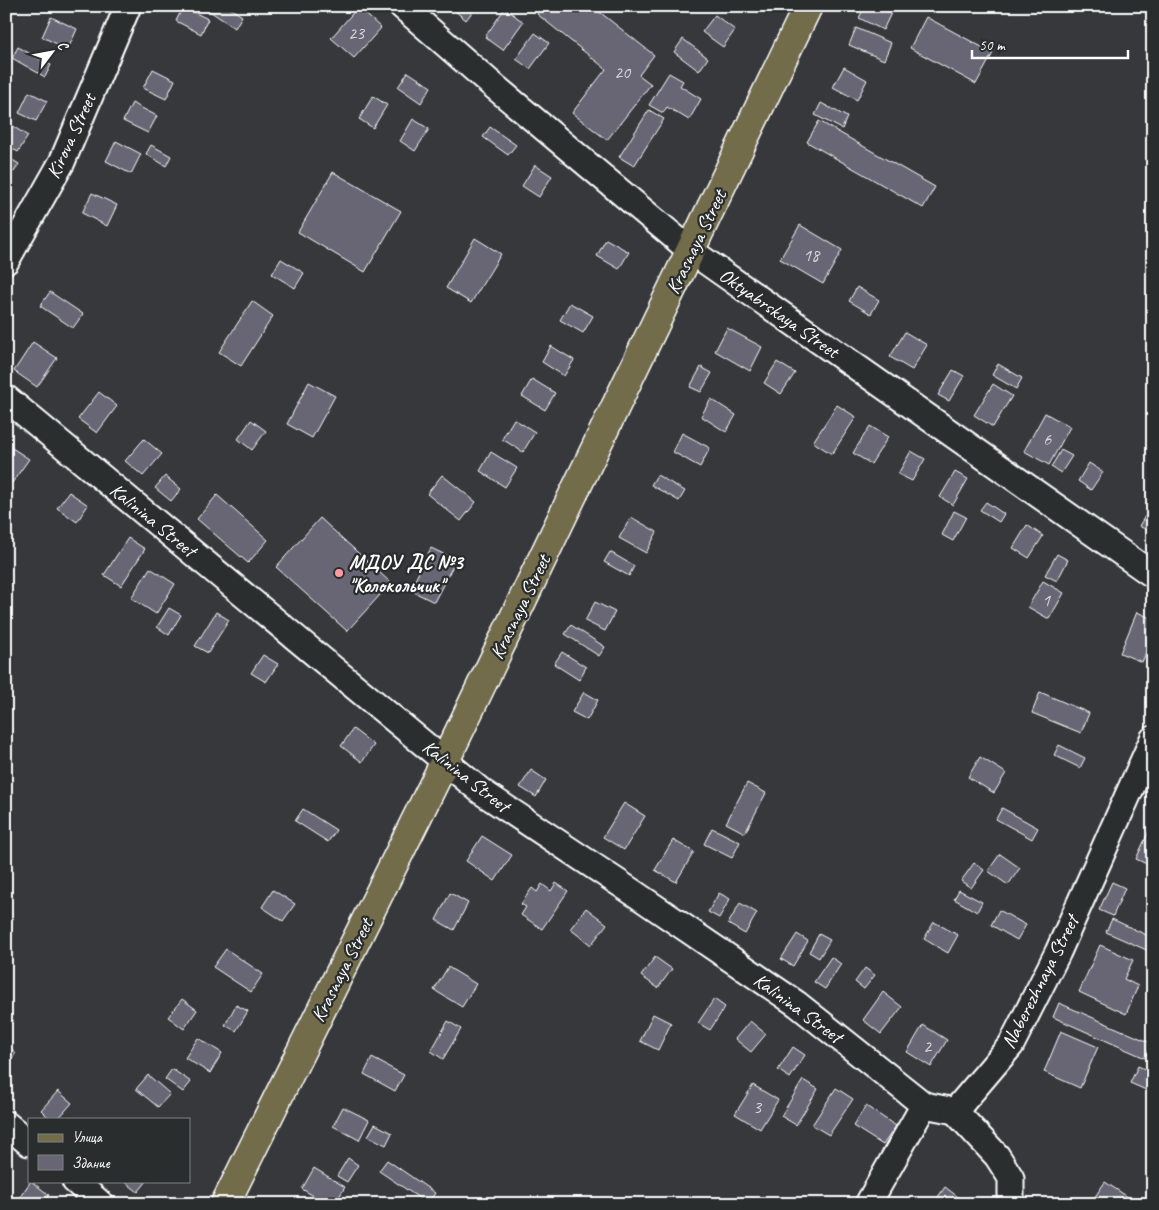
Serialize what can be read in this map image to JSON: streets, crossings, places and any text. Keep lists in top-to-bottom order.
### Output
{
  "streets": {
    "main road": ["Krasnaya Street"],
    "street": [
      "Kirova Street",
      "Oktyabrskaya Street",
      "Kalinina Street",
      "Naberezhnaya Street"
    ]
  },
  "crossings": [
    ["Krasnaya Street", "Oktyabrskaya Street"],
    ["Krasnaya Street", "Kalinina Street"],
    ["Kalinina Street", "Naberezhnaya Street"]
  ],
  "places": ["МДОУ ДС №3 \"Колокольчик\""],
  "house_numbers": [
    "23",
    "20",
    "18",
    "6",
    "1",
    "2",
    "3"
  ],
  "legend": ["Улица", "Здание"],
  "scale_bar": "50 m",
  "north": "top right"
}
